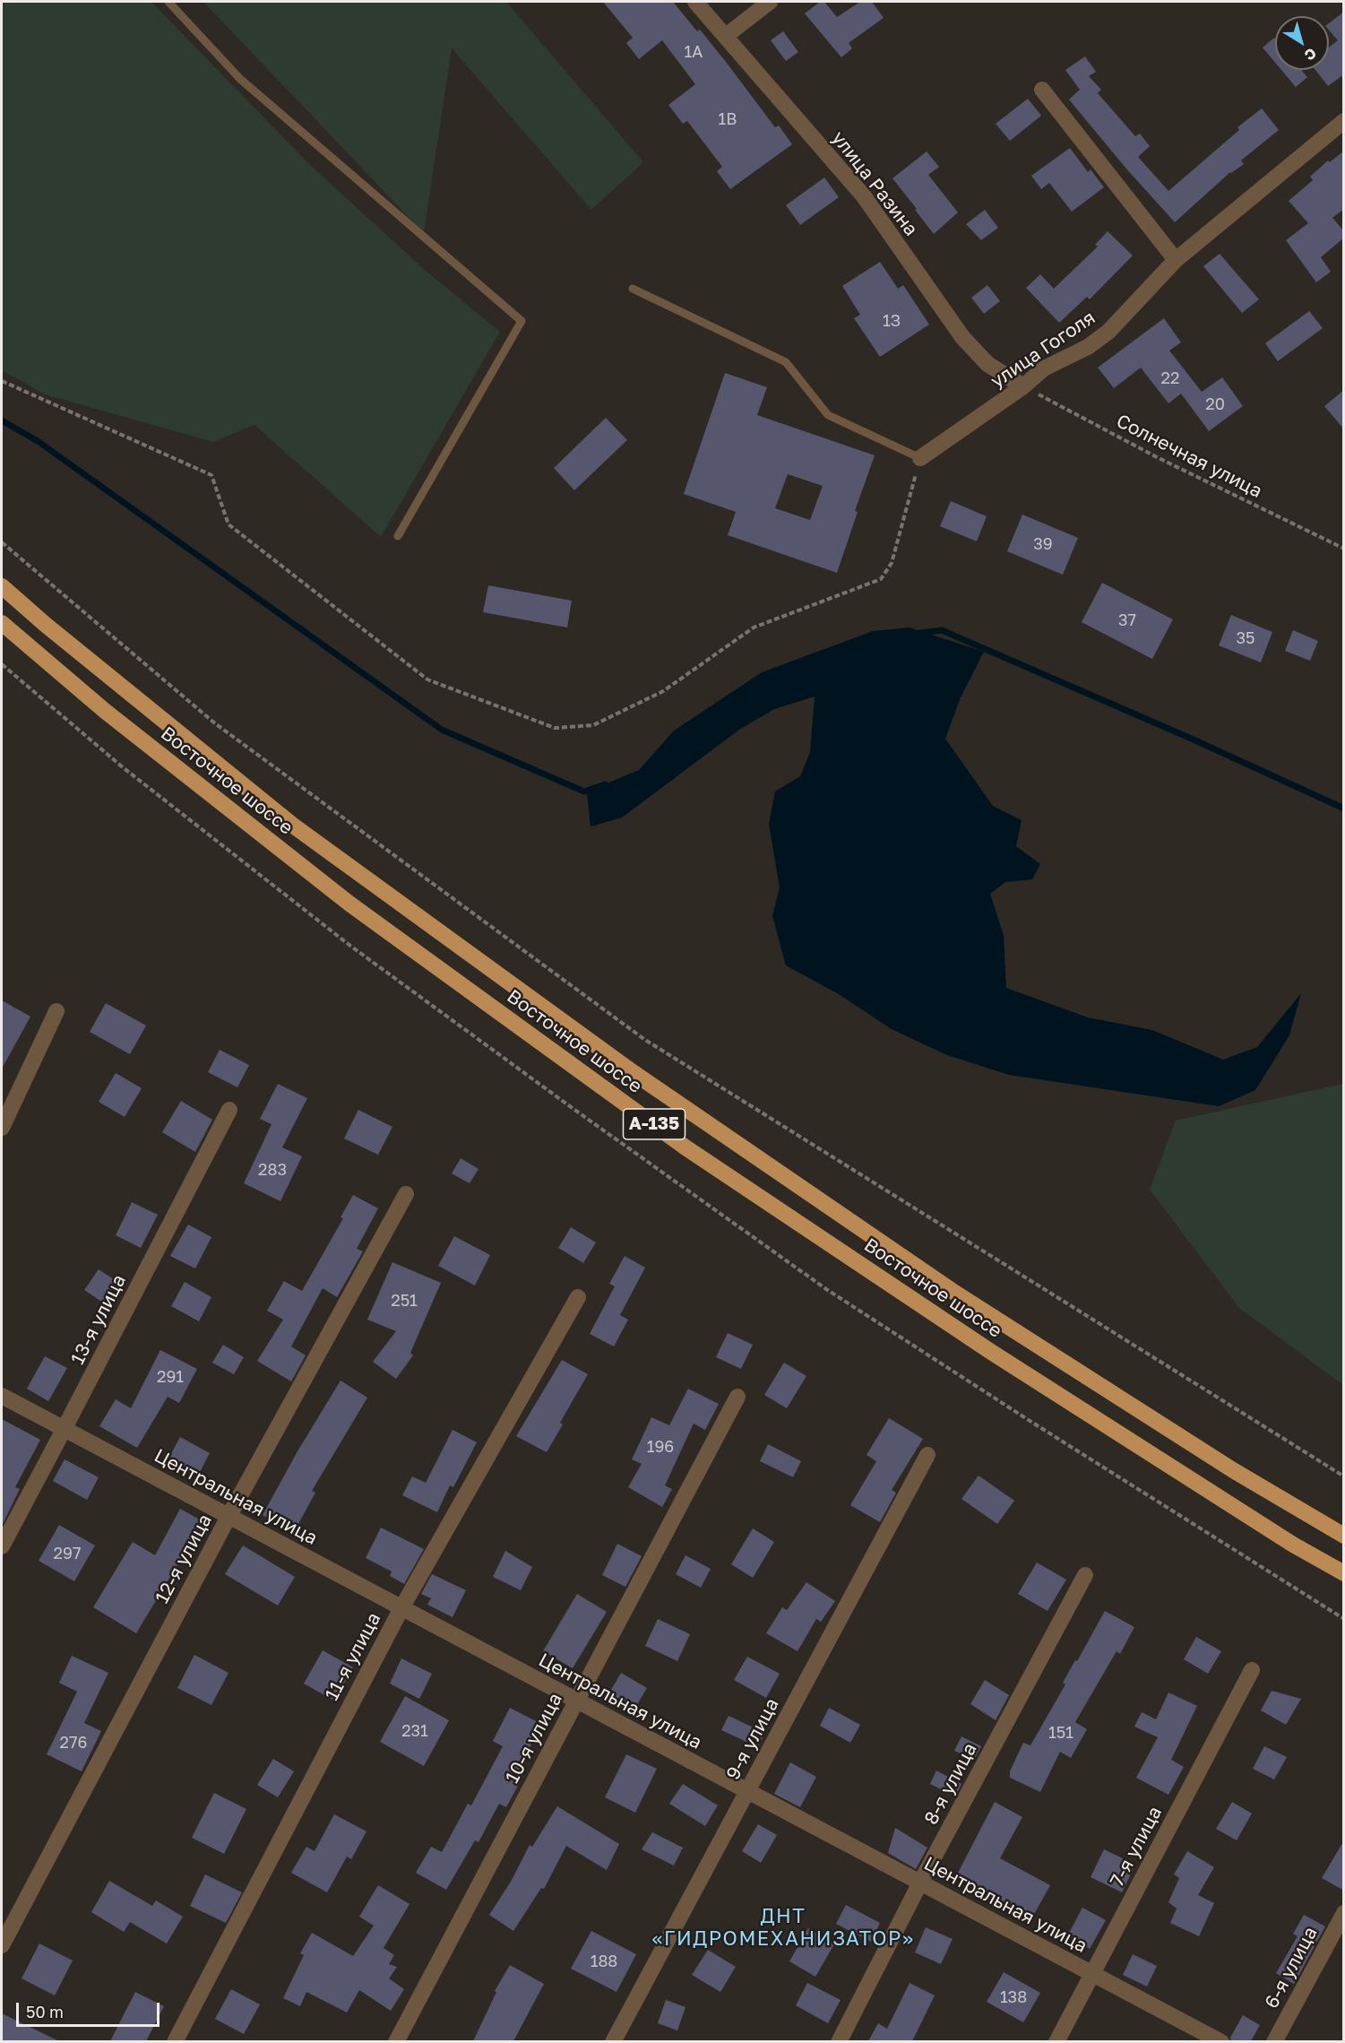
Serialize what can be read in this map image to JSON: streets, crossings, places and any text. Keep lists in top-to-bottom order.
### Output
{
  "streets": {
    "highway": ["Восточное шоссе", "А-135"],
    "street": [
      "улица Разина",
      "улица Гоголя",
      "13-я улица",
      "Центральная улица",
      "12-я улица",
      "11-я улица",
      "10-я улица",
      "9-я улица",
      "8-я улица",
      "7-я улица",
      "6-я улица"
    ],
    "path": ["Солнечная улица"]
  },
  "crossings": [
    ["улица Разина", "улица Гоголя"],
    ["улица Разина", "Солнечная улица"],
    ["улица Гоголя", "Солнечная улица"],
    ["13-я улица", "Центральная улица"],
    ["Центральная улица", "12-я улица"],
    ["Центральная улица", "11-я улица"],
    ["Центральная улица", "10-я улица"],
    ["Центральная улица", "9-я улица"],
    ["Центральная улица", "8-я улица"],
    ["Центральная улица", "7-я улица"]
  ],
  "districts": ["ДНТ «ГИДРОМЕХАНИЗАТОР»"],
  "house_numbers": [
    "1А",
    "1В",
    "1З",
    "22",
    "20",
    "39",
    "37",
    "35",
    "283",
    "251",
    "291",
    "196",
    "297",
    "231",
    "151",
    "276",
    "188",
    "138"
  ],
  "scale_bar": "50 m",
  "north": "bottom right"
}
